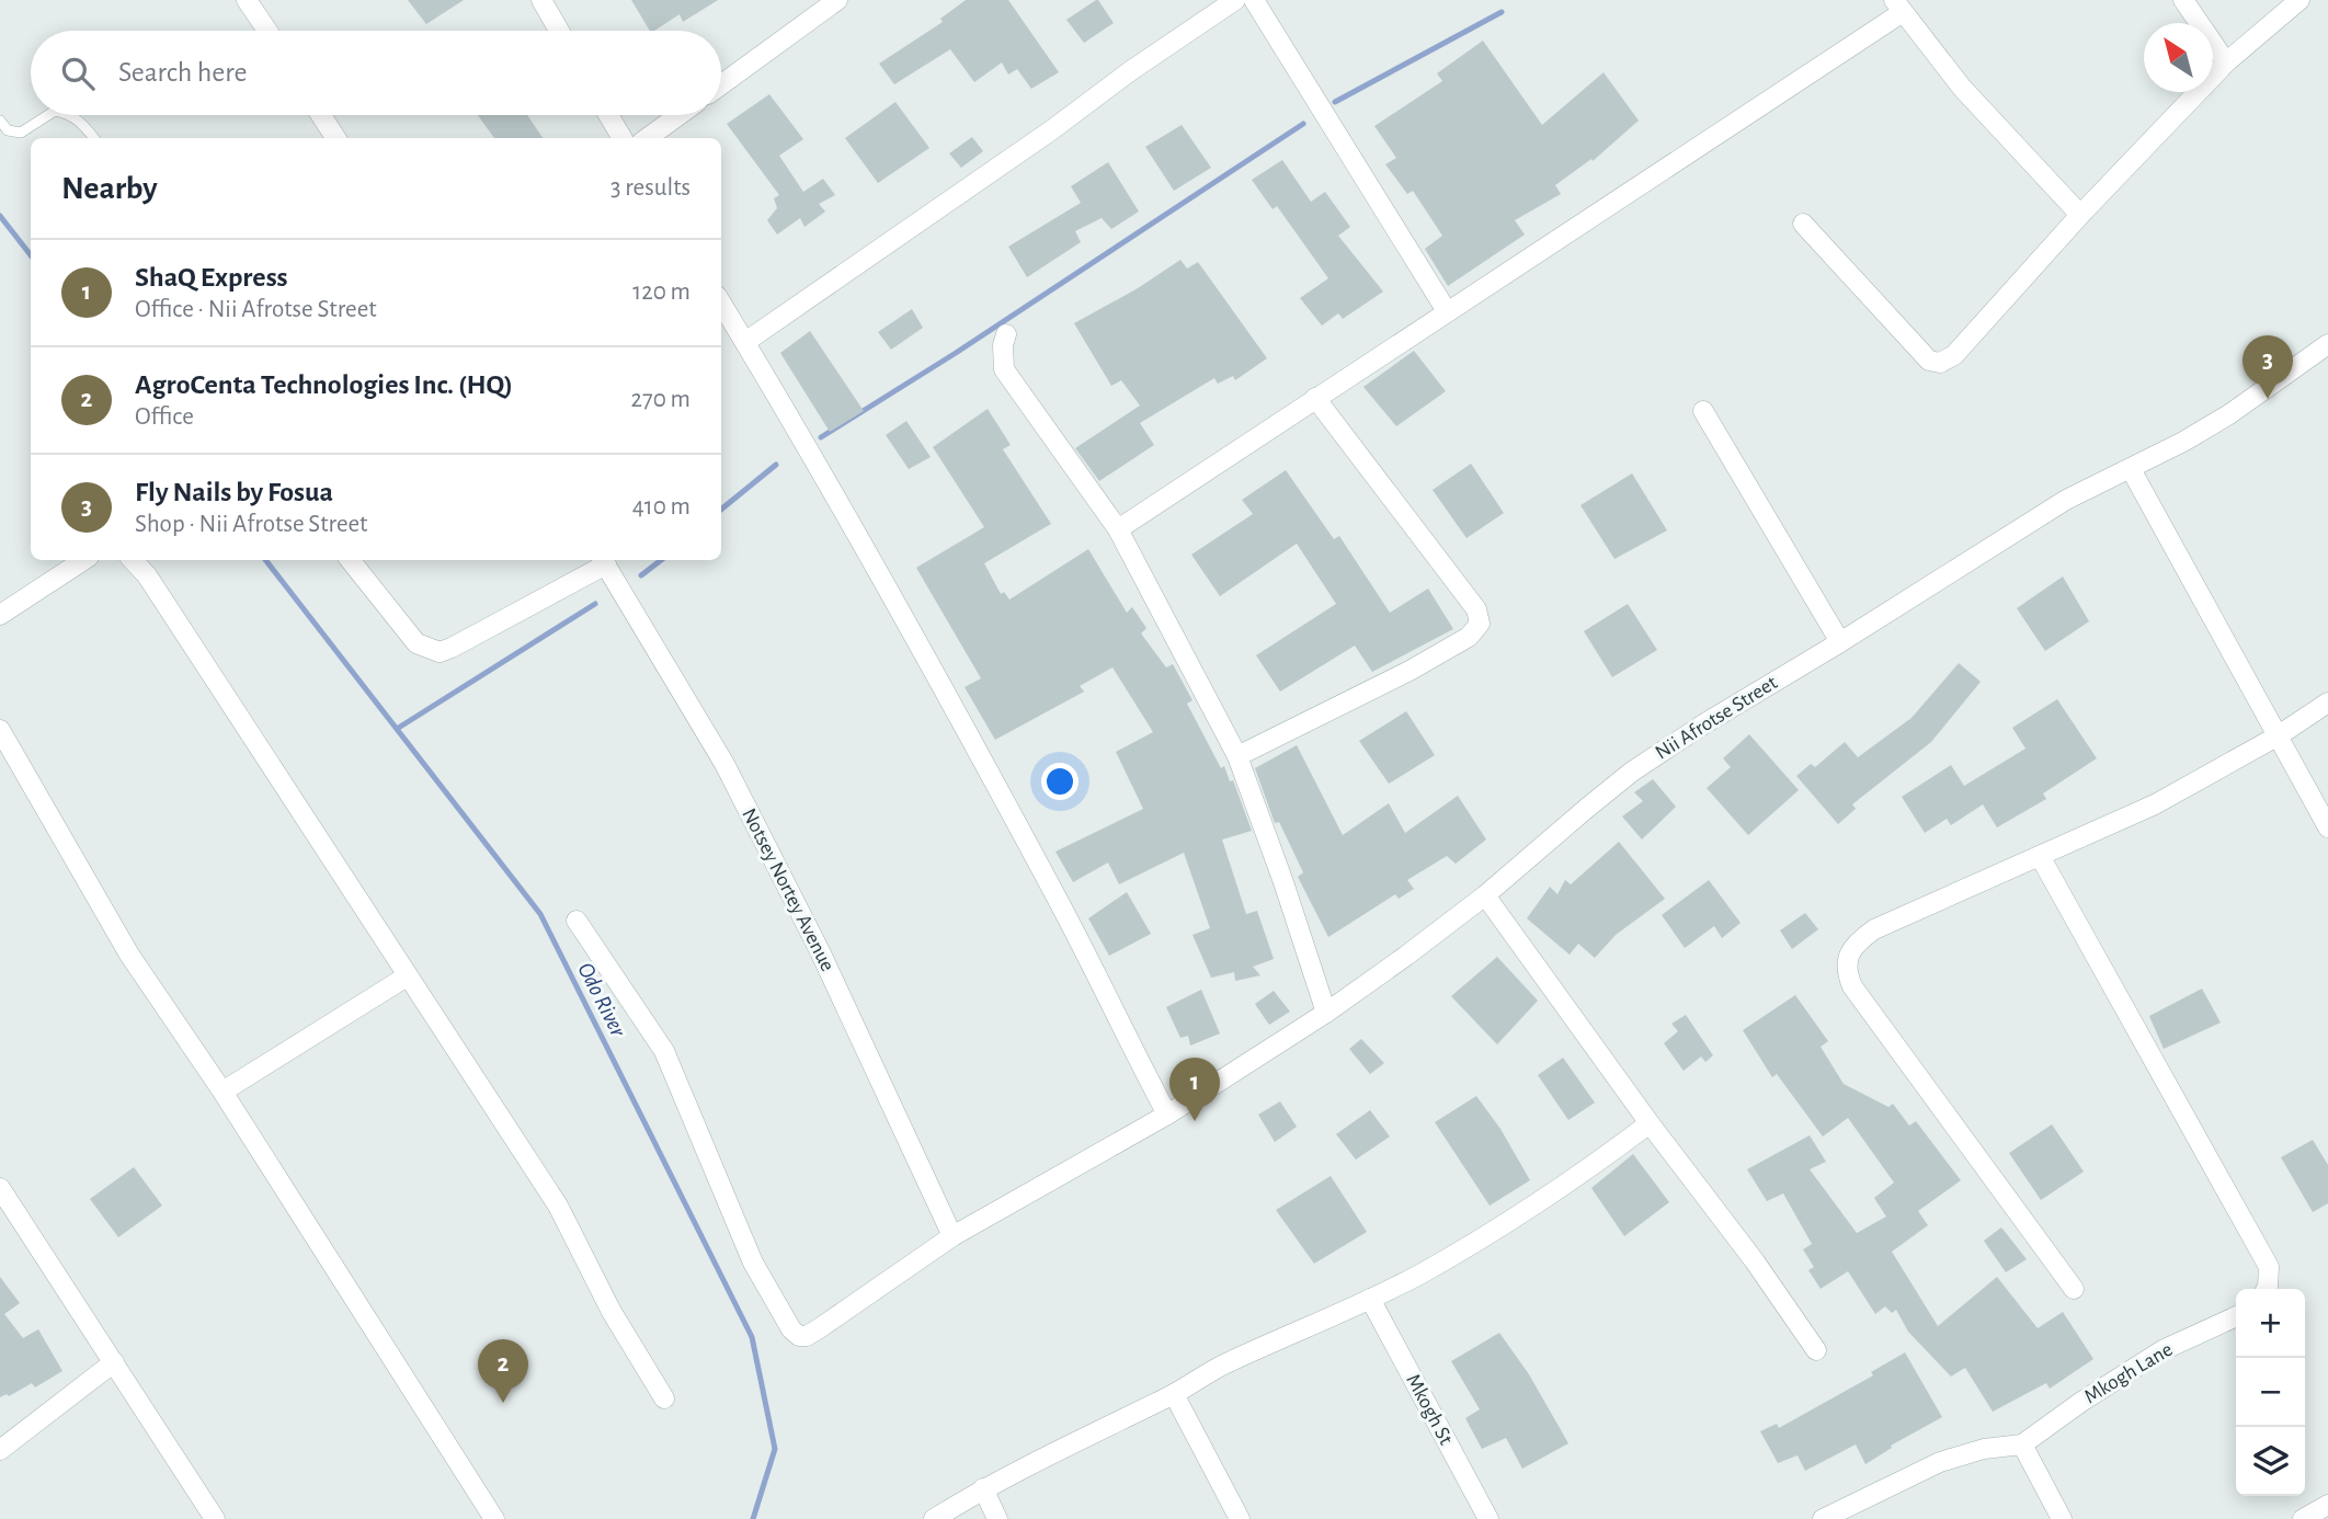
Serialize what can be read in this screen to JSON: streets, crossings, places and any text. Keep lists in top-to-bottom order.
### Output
{
  "streets": {
    "street": [
      "Nii Afrotse Street",
      "Notsey Nortey Avenue",
      "Mkogh Lane",
      "Mkogh St"
    ]
  },
  "crossings": [
    ["Nii Afrotse Street", "Notsey Nortey Avenue"]
  ],
  "water": ["Odo River"],
  "north": "top left",
  "page": {
    "search": "Search here",
    "heading": ["Nearby", "3 results"],
    "list": [
      {
        "mark": "1",
        "name": "ShaQ Express",
        "note": "Office · Nii Afrotse Street",
        "value": "120 m"
      },
      {
        "mark": "2",
        "name": "AgroCenta Technologies Inc. (HQ)",
        "note": "Office",
        "value": "270 m"
      },
      {
        "mark": "3",
        "name": "Fly Nails by Fosua",
        "note": "Shop · Nii Afrotse Street",
        "value": "410 m"
      }
    ],
    "pins": ["3", "1", "2"],
    "map_buttons": ["+", "−"]
  }
}
